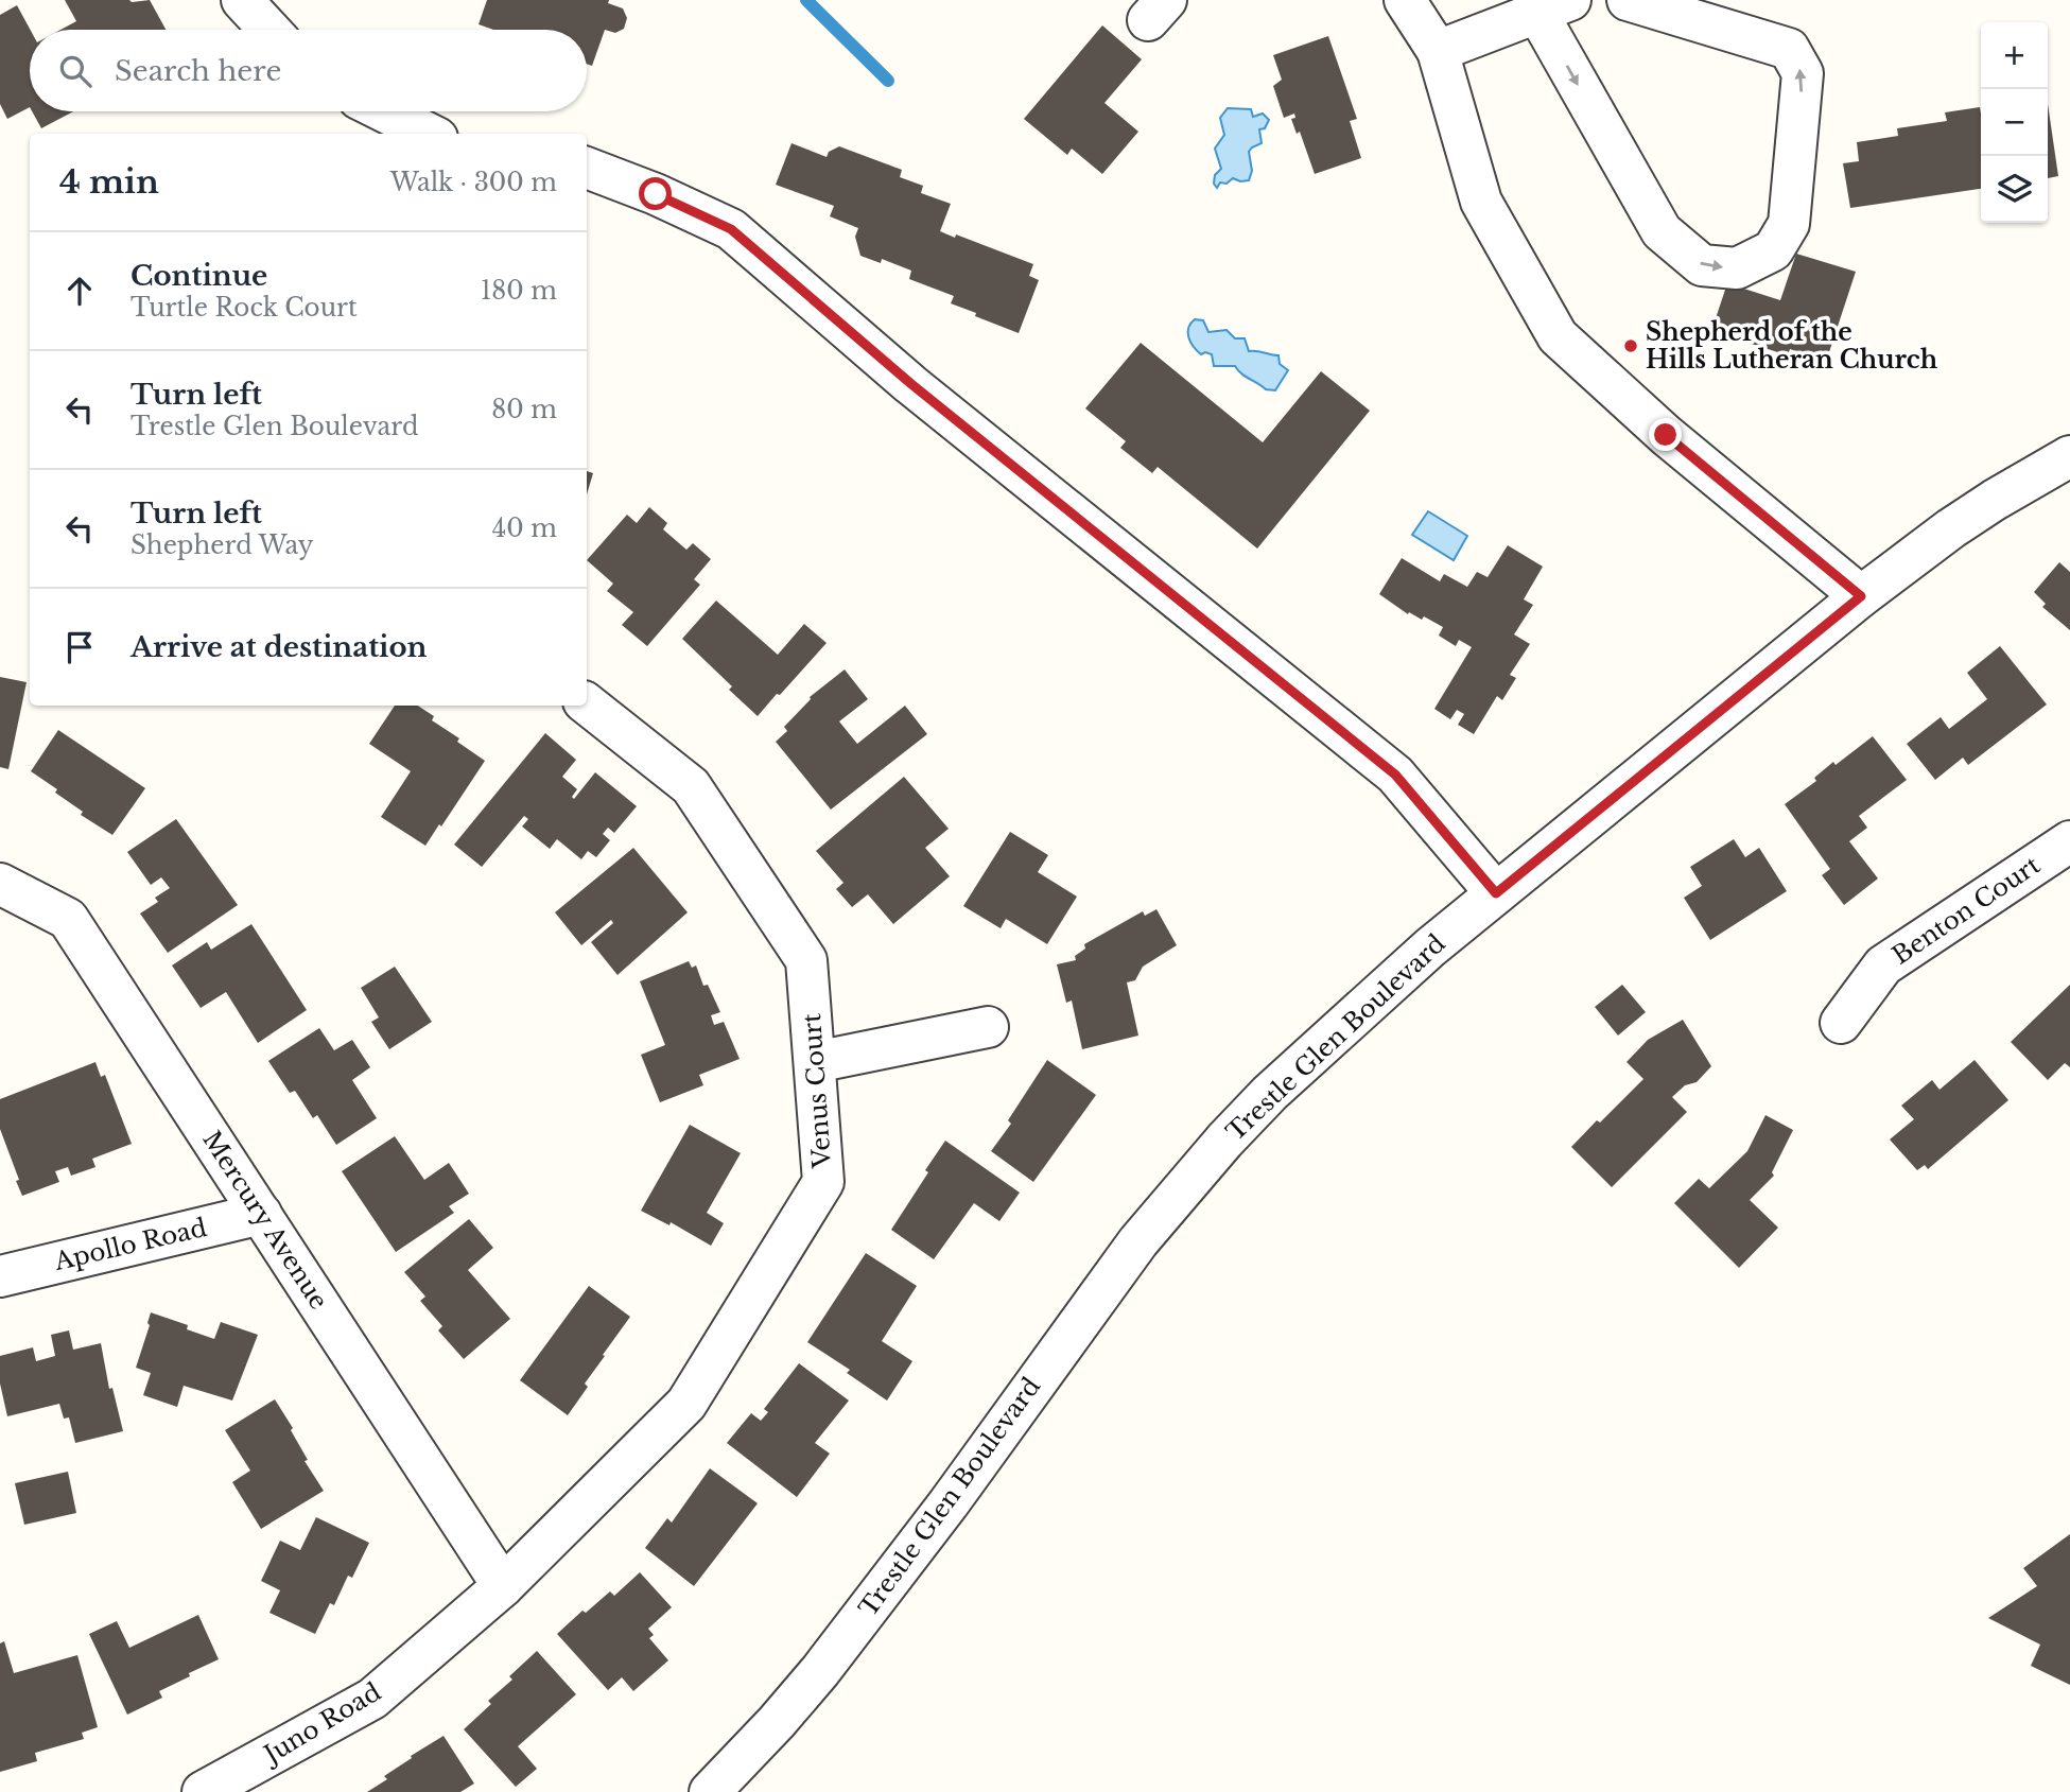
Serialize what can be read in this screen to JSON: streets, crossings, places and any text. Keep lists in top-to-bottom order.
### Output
{
  "streets": {
    "street": [
      "Benton Court",
      "Trestle Glen Boulevard",
      "Venus Court",
      "Mercury Avenue",
      "Apollo Road",
      "Juno Road"
    ]
  },
  "crossings": [
    ["Venus Court", "Mercury Avenue"],
    ["Venus Court", "Juno Road"],
    ["Mercury Avenue", "Apollo Road"],
    ["Mercury Avenue", "Juno Road"]
  ],
  "places": ["Shepherd of the Hills Lutheran Church"],
  "page": {
    "map_buttons": ["+", "−"],
    "search": "Search here",
    "heading": ["4 min", "Walk · 300 m"],
    "list": [
      ["Continue", "Turtle Rock Court", "180 m"],
      ["Turn left", "Trestle Glen Boulevard", "80 m"],
      ["Turn left", "Shepherd Way", "40 m"],
      "Arrive at destination"
    ]
  }
}
